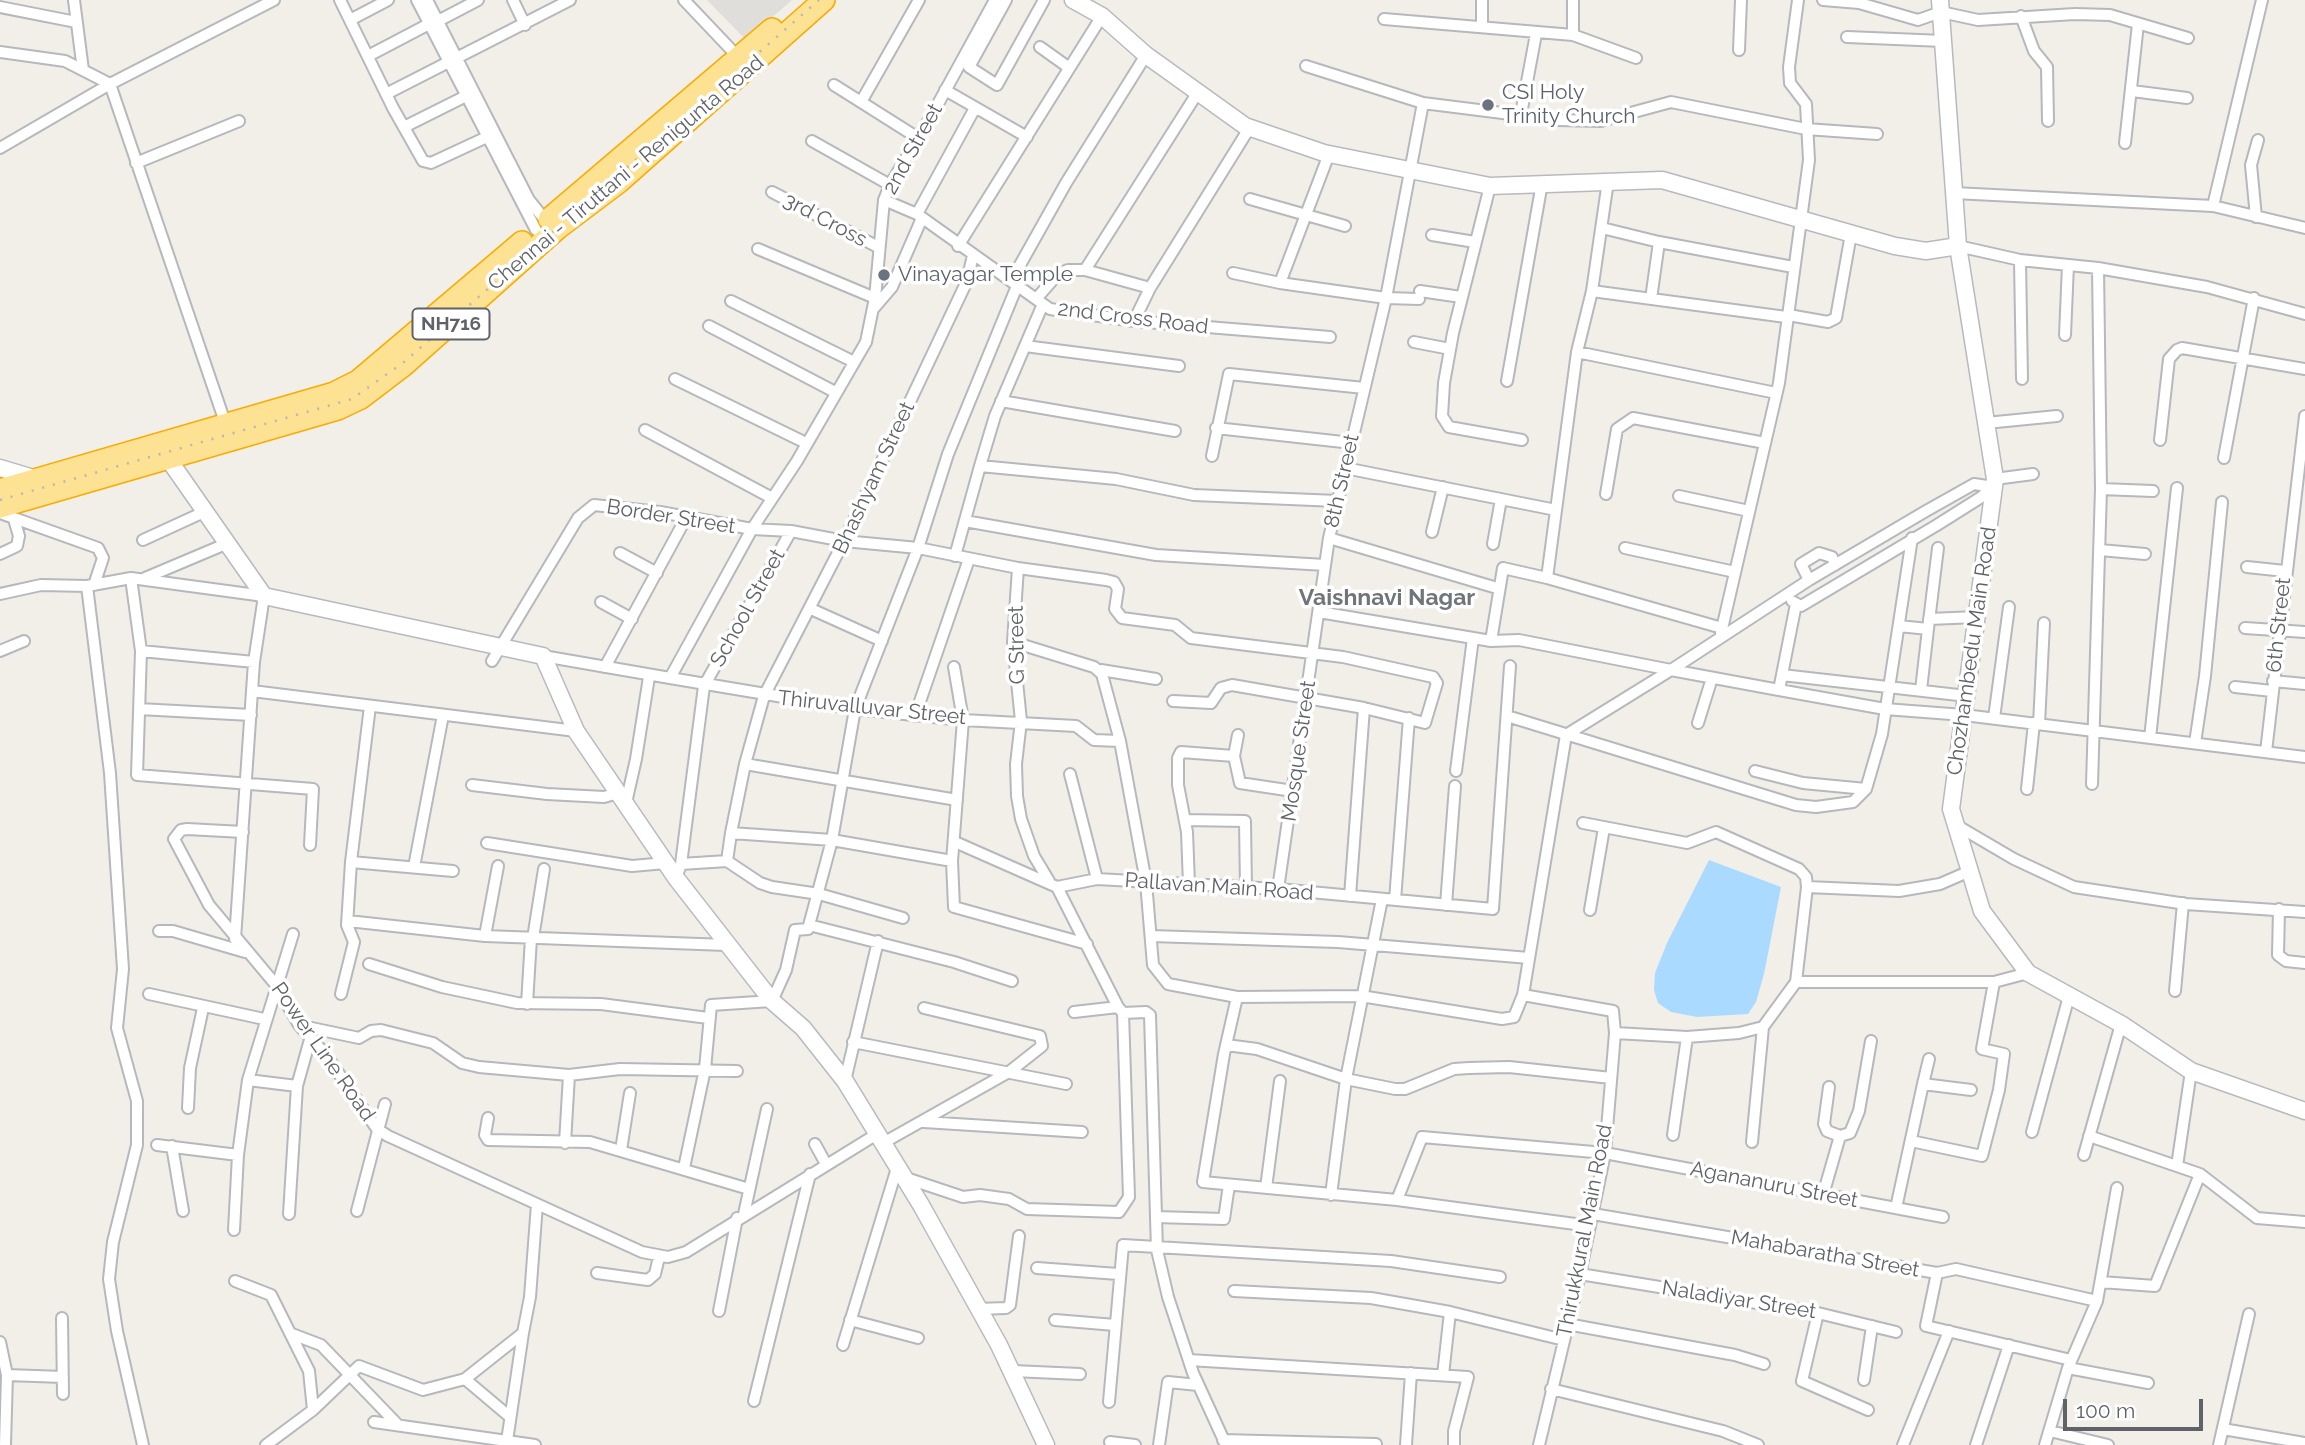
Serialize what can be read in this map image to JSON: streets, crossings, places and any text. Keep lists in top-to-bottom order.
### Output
{
  "streets": {
    "highway": ["Chennai - Tiruttani - Renigunta Road", "NH716"],
    "street": [
      "2nd Street",
      "3rd Cross",
      "2nd Cross Road",
      "Bhashyam Street",
      "8th Street",
      "Border Street",
      "School Street",
      "6th Street",
      "G Street",
      "Chozhambedu Main Road",
      "Thiruvalluvar Street",
      "Mosque Street",
      "Pallavan Main Road",
      "Power Line Road",
      "Agananuru Street",
      "Thirukkural Main Road",
      "Mahabaratha Street",
      "Naladiyar Street"
    ]
  },
  "crossings": [
    ["2nd Street", "3rd Cross"],
    ["2nd Street", "2nd Cross Road"],
    ["2nd Street", "Border Street"],
    ["2nd Street", "Thiruvalluvar Street"],
    ["2nd Cross Road", "Bhashyam Street"],
    ["Bhashyam Street", "Border Street"],
    ["Bhashyam Street", "Thiruvalluvar Street"],
    ["8th Street", "Mosque Street"],
    ["Border Street", "School Street"],
    ["Border Street", "G Street"],
    ["Border Street", "Mosque Street"],
    ["School Street", "Thiruvalluvar Street"],
    ["G Street", "Thiruvalluvar Street"],
    ["G Street", "Pallavan Main Road"],
    ["Mosque Street", "Pallavan Main Road"],
    ["Agananuru Street", "Thirukkural Main Road"],
    ["Thirukkural Main Road", "Mahabaratha Street"],
    ["Thirukkural Main Road", "Naladiyar Street"]
  ],
  "districts": ["Vaishnavi Nagar"],
  "places": ["CSI Holy Trinity Church", "Vinayagar Temple"],
  "scale_bar": "100 m"
}
